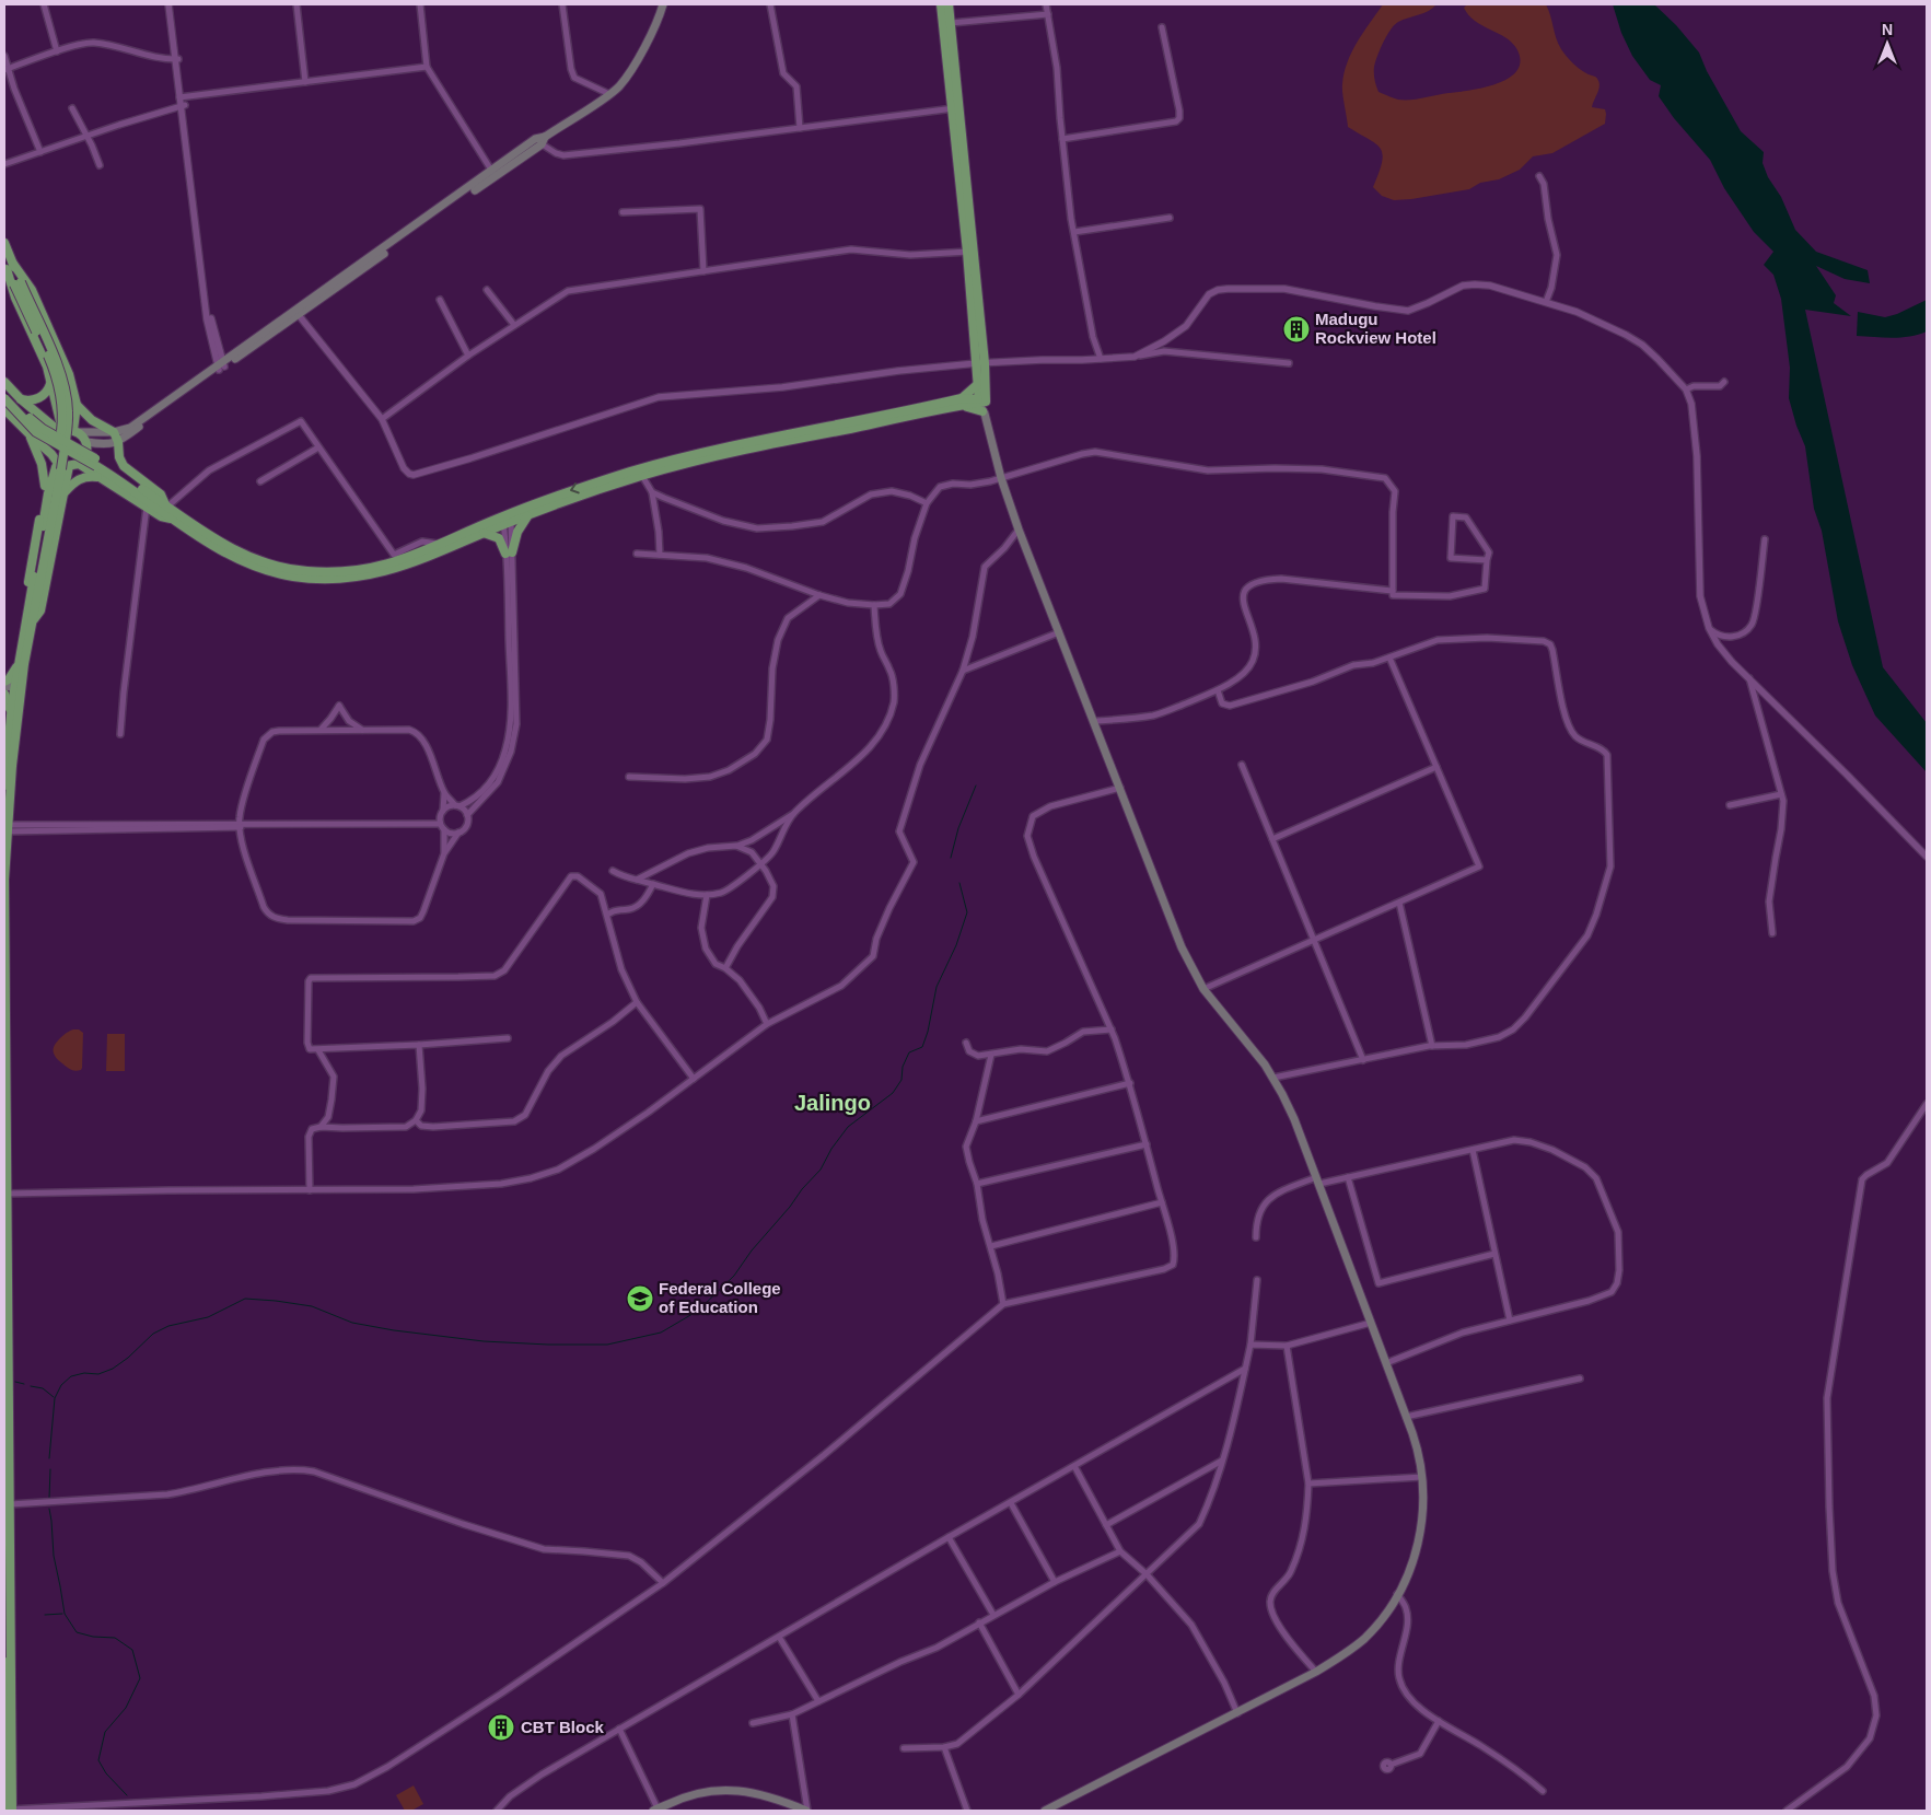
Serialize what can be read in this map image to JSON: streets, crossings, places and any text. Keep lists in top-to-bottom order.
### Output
{
  "districts": ["Jalingo"],
  "places": {
    "building": ["Madugu Rockview Hotel", "CBT Block"],
    "school or university": ["Federal College of Education"]
  },
  "north": "top"
}
